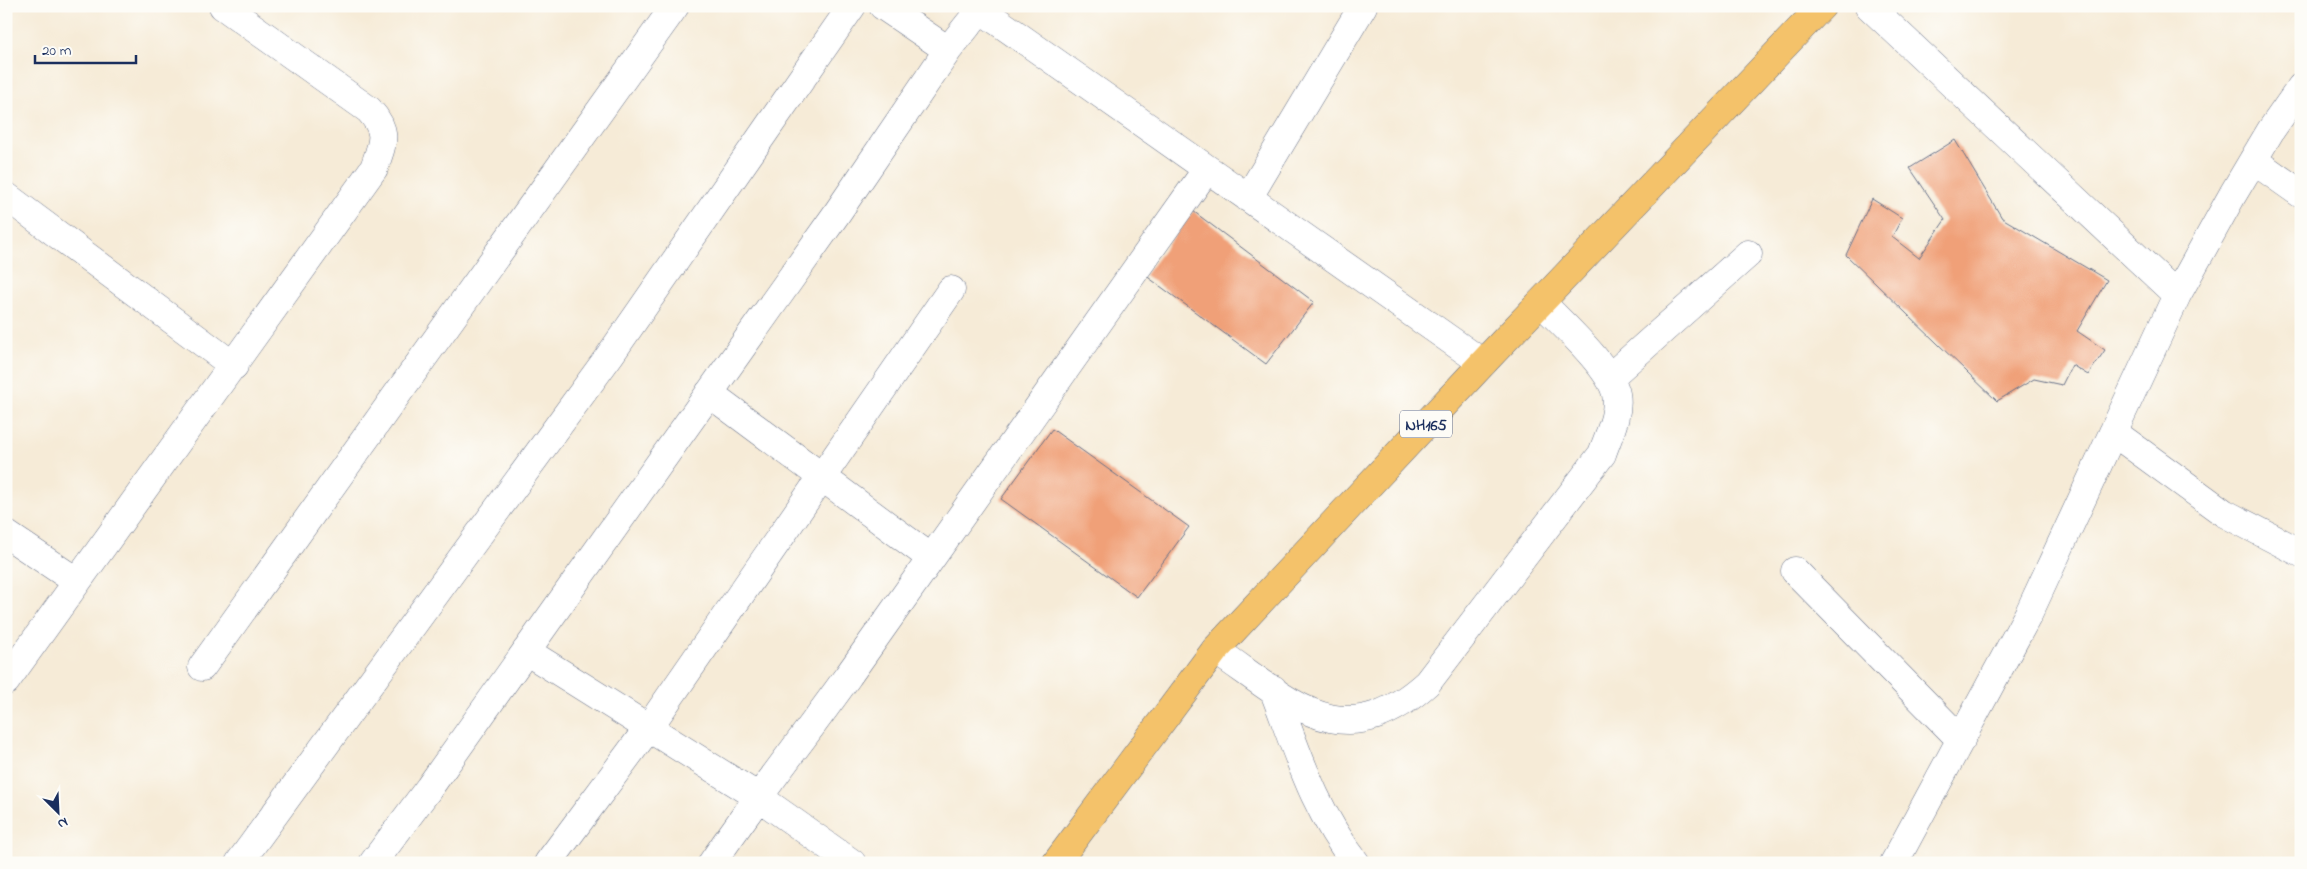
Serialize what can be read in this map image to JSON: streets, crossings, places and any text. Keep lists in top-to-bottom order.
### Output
{
  "streets": {
    "highway": ["NH165"]
  },
  "scale_bar": "20 m",
  "north": "bottom right"
}
